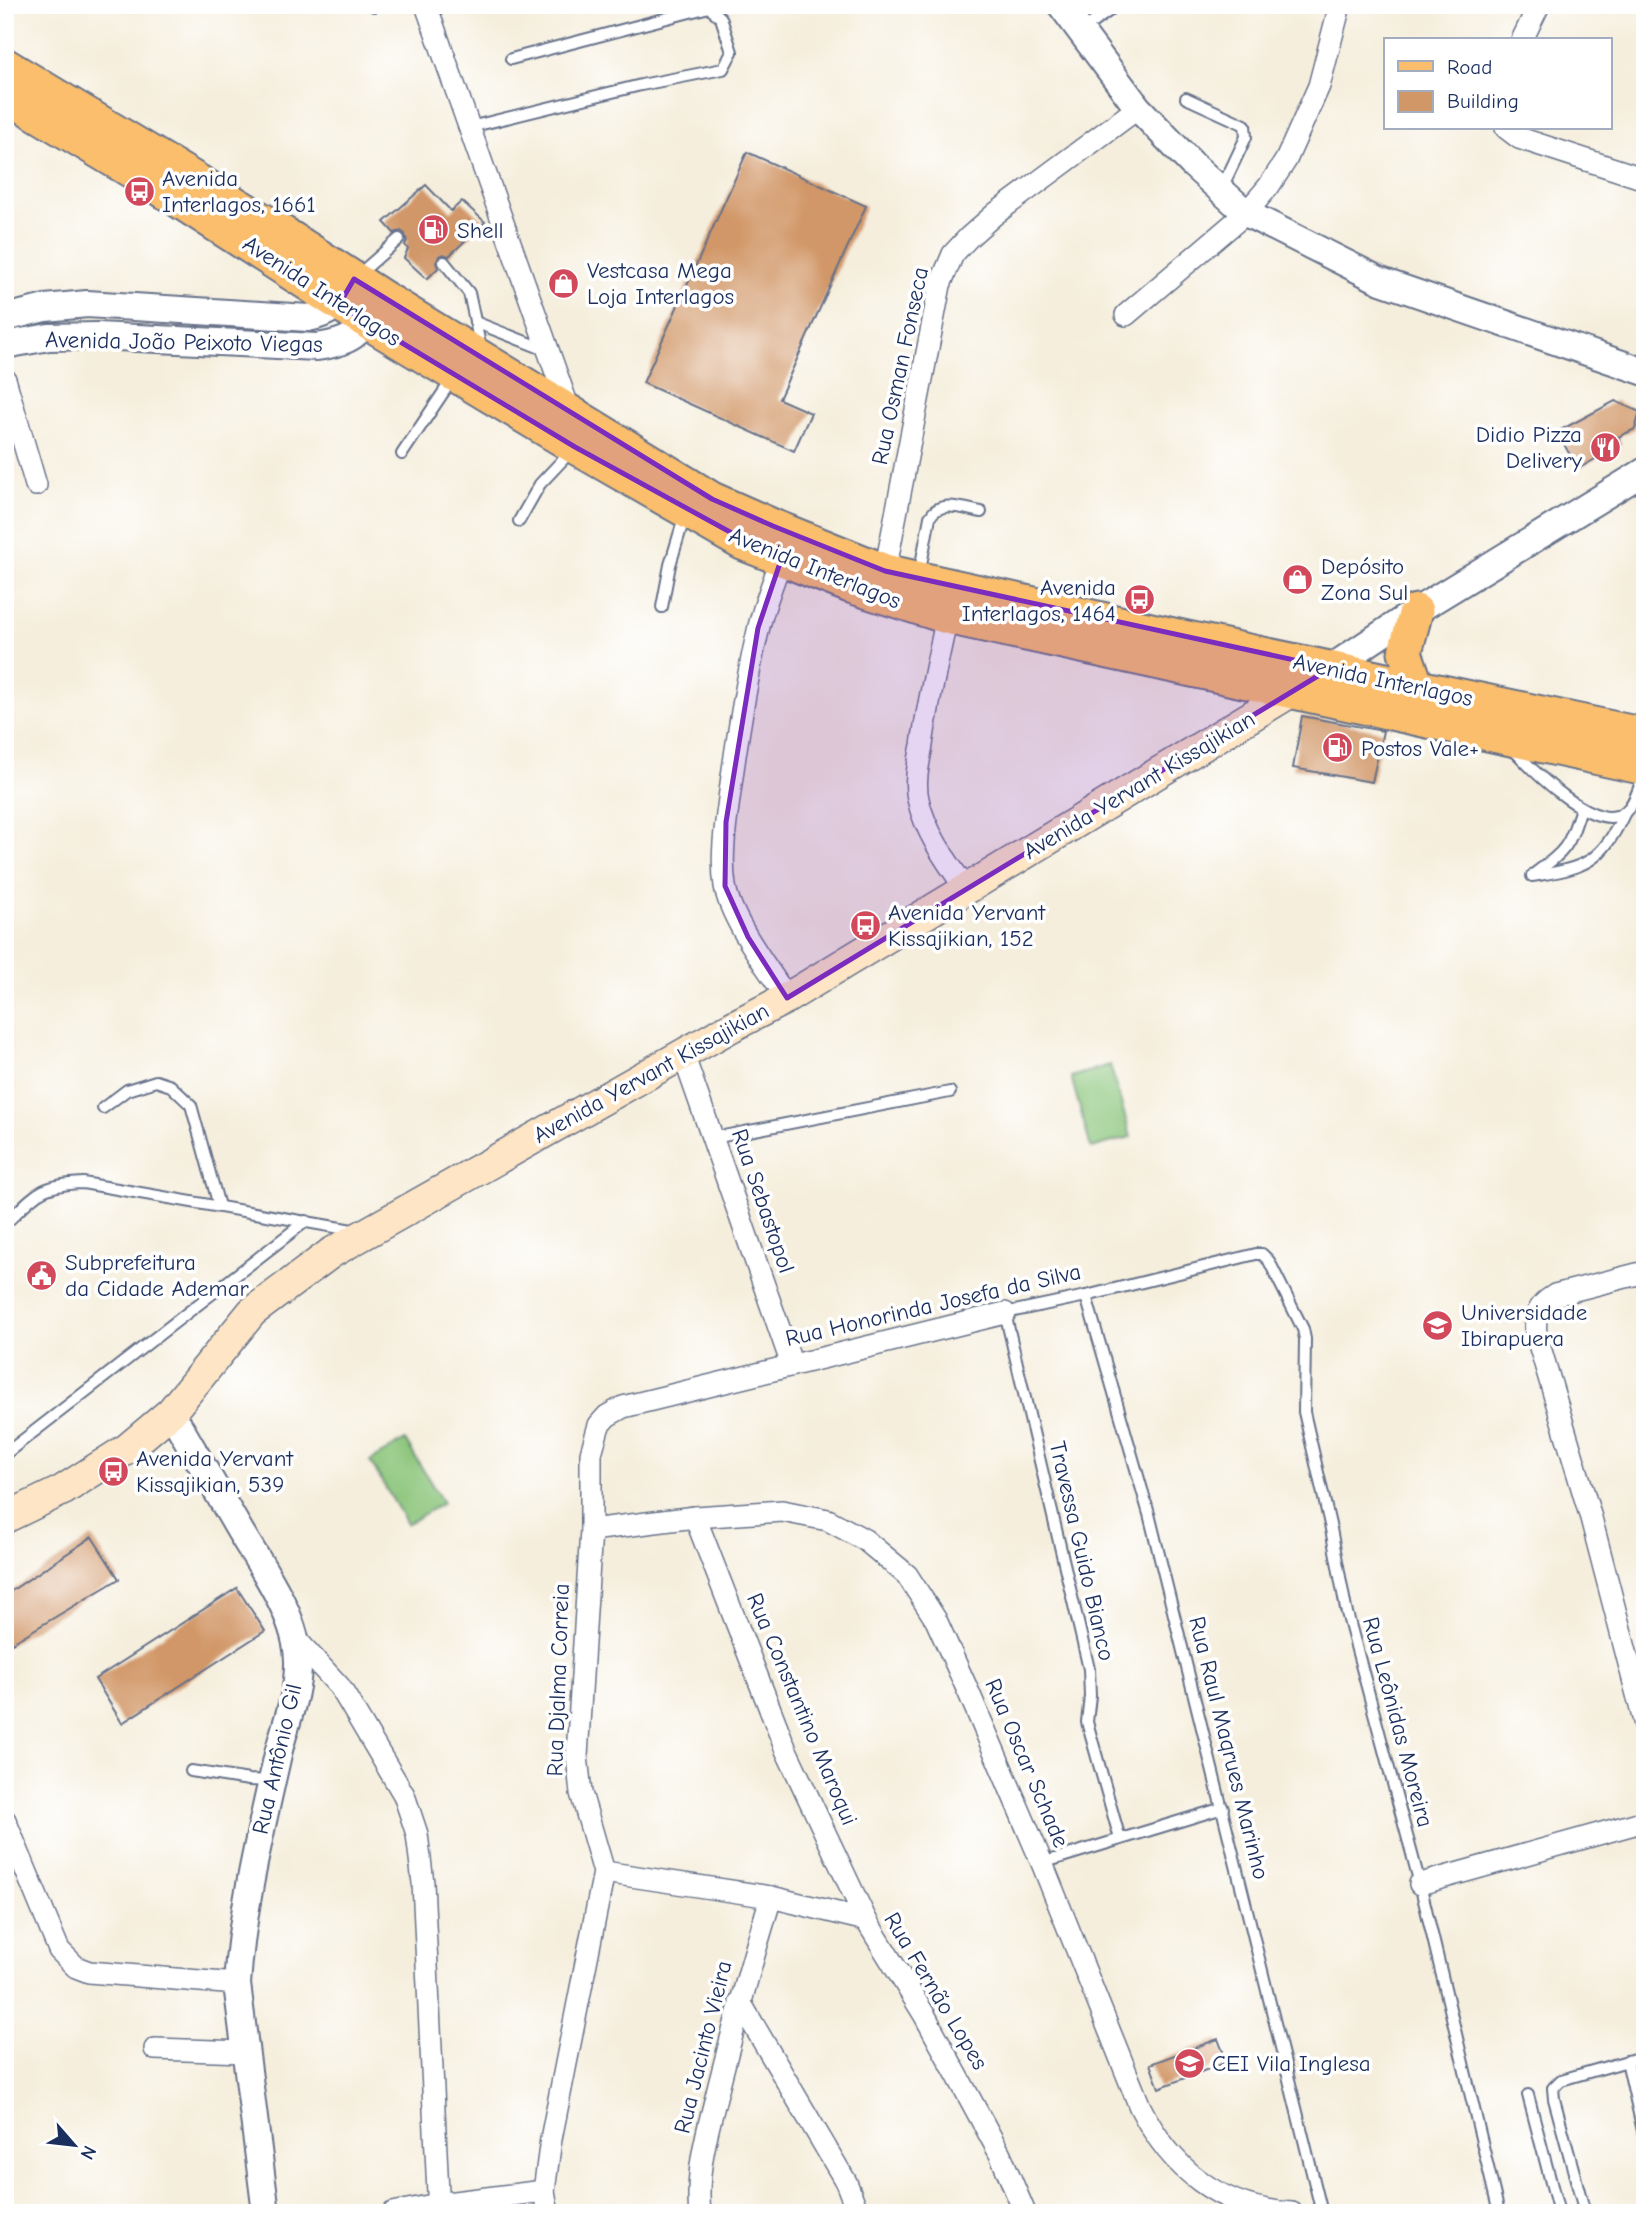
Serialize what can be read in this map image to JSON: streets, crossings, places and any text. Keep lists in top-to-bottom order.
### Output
{
  "streets": {
    "main road": ["Avenida Interlagos", "Avenida Yervant Kissajikian"],
    "street": [
      "Avenida João Peixoto Viegas",
      "Rua Osman Fonseca",
      "Rua Sebastopol",
      "Rua Honorinda Josefa da Silva",
      "Rua Djalma Correia",
      "Rua Constantino Maroqui",
      "Rua Antônio Gil",
      "Rua Oscar Schade",
      "Rua Fernão Lopes",
      "Rua Jacinto Vieira"
    ],
    "lane": ["Travessa Guido Bianco", "Rua Leônidas Moreira", "Rua Raul Maqrues Marinho"]
  },
  "crossings": [
    ["Avenida Interlagos", "Avenida João Peixoto Viegas"],
    ["Avenida Interlagos", "Rua Osman Fonseca"],
    ["Avenida Interlagos", "Avenida Yervant Kissajikian"],
    ["Avenida Yervant Kissajikian", "Rua Sebastopol"],
    ["Avenida Yervant Kissajikian", "Rua Antônio Gil"],
    ["Rua Sebastopol", "Rua Honorinda Josefa da Silva"],
    ["Rua Honorinda Josefa da Silva", "Travessa Guido Bianco"],
    ["Rua Honorinda Josefa da Silva", "Rua Djalma Correia"],
    ["Rua Honorinda Josefa da Silva", "Rua Leônidas Moreira"],
    ["Rua Honorinda Josefa da Silva", "Rua Raul Maqrues Marinho"],
    ["Rua Djalma Correia", "Rua Oscar Schade"],
    ["Rua Djalma Correia", "Rua Fernão Lopes"],
    ["Rua Constantino Maroqui", "Rua Oscar Schade"],
    ["Rua Constantino Maroqui", "Rua Fernão Lopes"],
    ["Rua Fernão Lopes", "Rua Jacinto Vieira"]
  ],
  "places": {
    "bus stop": [
      "Avenida Interlagos, 1661",
      "Avenida Interlagos, 1464",
      "Avenida Yervant Kissajikian, 152",
      "Avenida Yervant Kissajikian, 539"
    ],
    "fuel station": ["Shell", "Postos Vale+"],
    "shop": ["Vestcasa Mega Loja Interlagos", "Depósito Zona Sul"],
    "restaurant": ["Didio Pizza Delivery"],
    "public building": ["Subprefeitura da Cidade Ademar"],
    "school or university": ["Universidade Ibirapuera", "CEI Vila Inglesa"]
  },
  "legend": ["Road", "Building"],
  "north": "bottom right"
}
